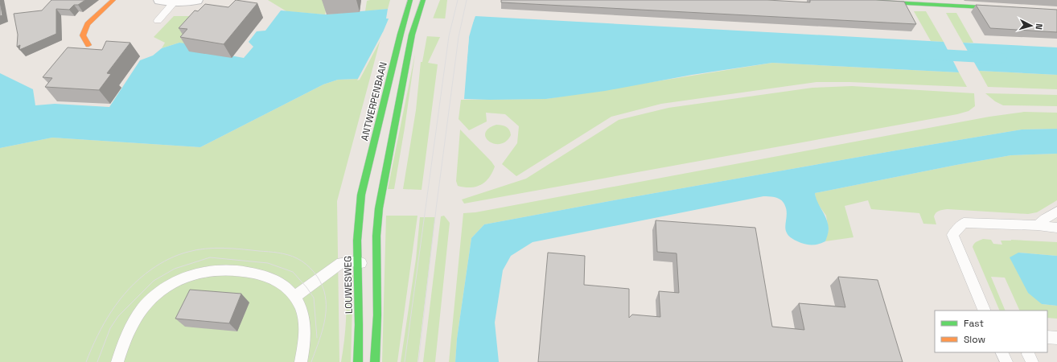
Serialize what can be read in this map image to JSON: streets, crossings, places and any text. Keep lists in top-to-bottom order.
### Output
{
  "streets": {
    "street": ["ANTWERPENBAAN", "LOUWESWEG"]
  },
  "crossings": [
    ["ANTWERPENBAAN", "LOUWESWEG"]
  ],
  "legend": ["Fast", "Slow"],
  "north": "right"
}
